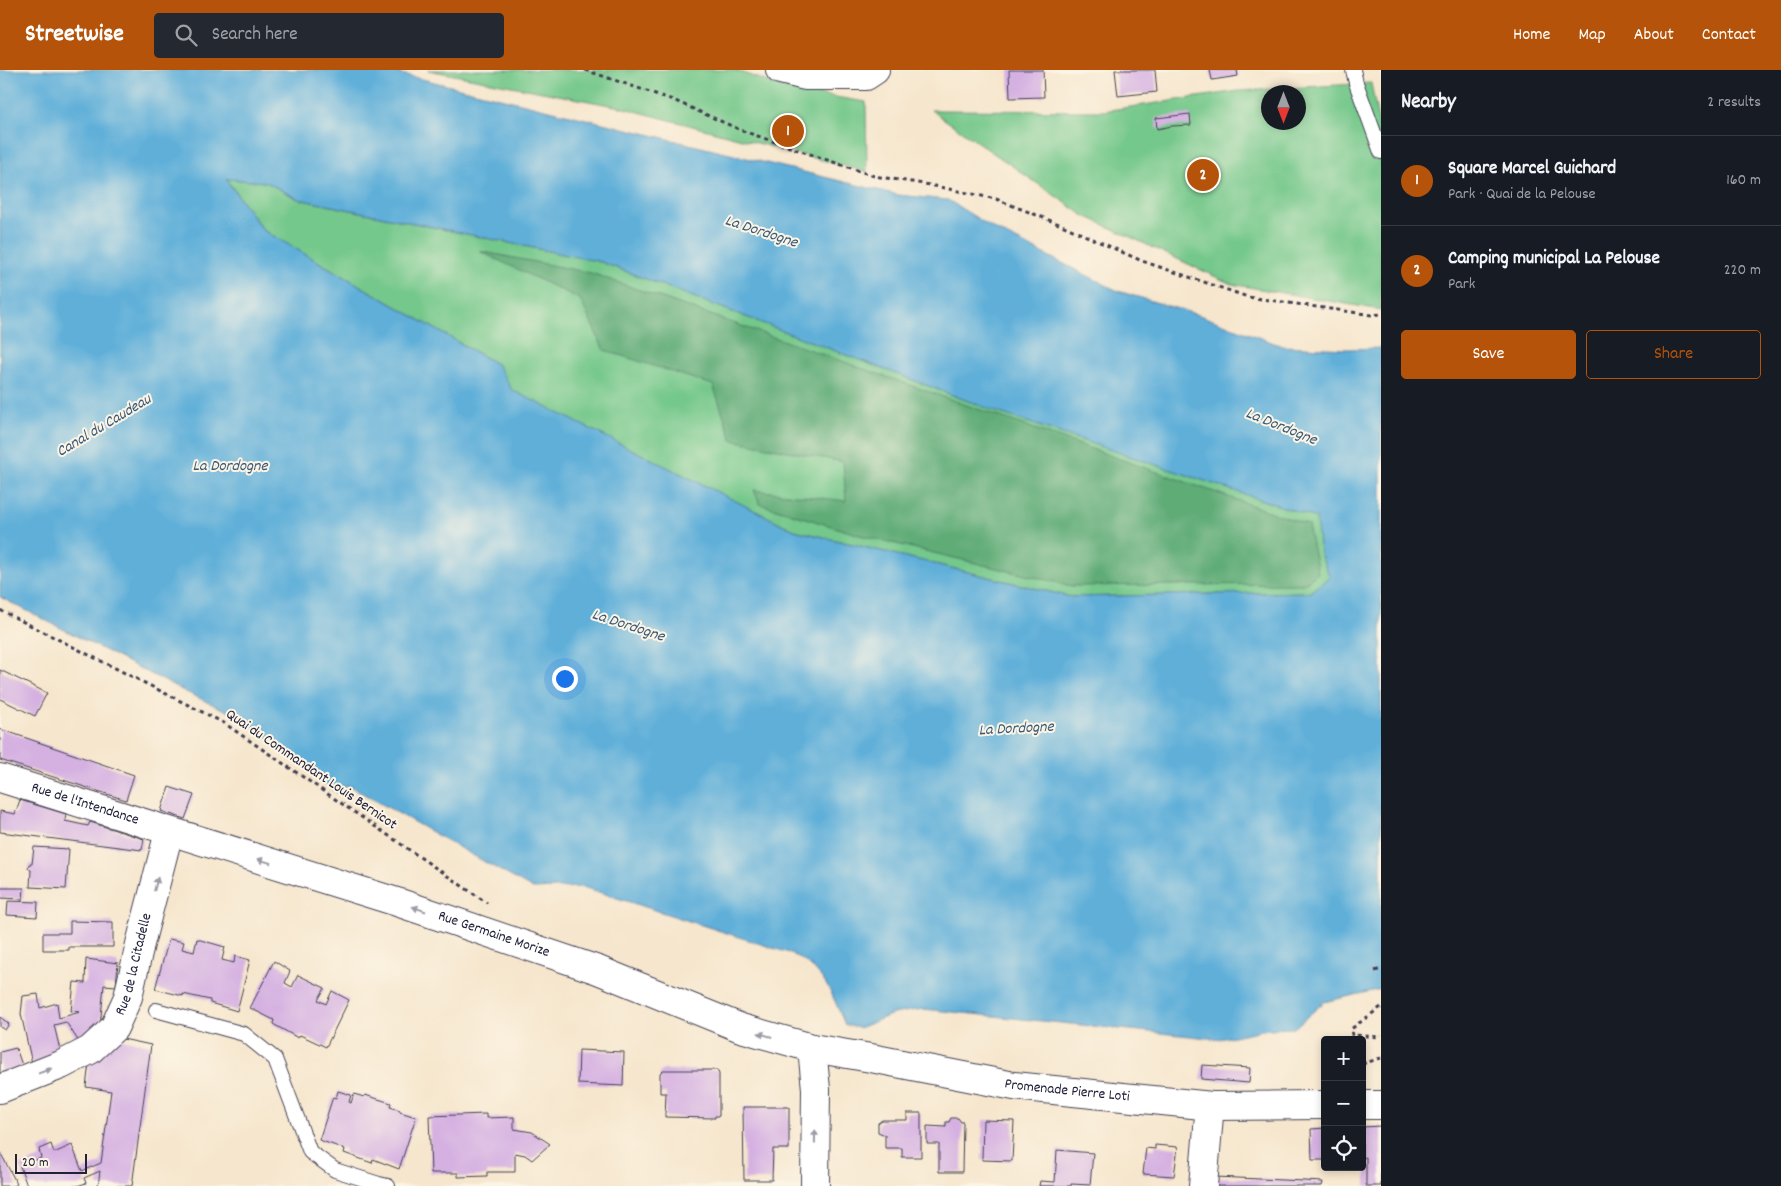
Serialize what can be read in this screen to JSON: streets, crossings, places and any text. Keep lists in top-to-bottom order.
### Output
{
  "streets": {
    "street": [
      "Rue de l'Intendance",
      "Rue Germaine Morize",
      "Rue de la Citadelle",
      "Promenade Pierre Loti"
    ],
    "path": ["Quai du Commandant Louis Bernicot"]
  },
  "crossings": [
    ["Rue de l'Intendance", "Rue Germaine Morize"],
    ["Rue de l'Intendance", "Rue de la Citadelle"],
    ["Rue Germaine Morize", "Rue de la Citadelle"],
    ["Rue Germaine Morize", "Promenade Pierre Loti"]
  ],
  "one_way": ["Rue Germaine Morize", "Rue de la Citadelle"],
  "water": ["La Dordogne", "Canal du Caudeau"],
  "scale_bar": "20 m",
  "north": "bottom",
  "page": {
    "header": "Streetwise",
    "search": "Search here",
    "nav": [
      "Home",
      "Map",
      "About",
      "Contact"
    ],
    "heading": ["Nearby", "2 results"],
    "pins": ["1", "2"],
    "list": [
      {
        "mark": "1",
        "name": "Square Marcel Guichard",
        "note": "Park · Quai de la Pelouse",
        "value": "160 m"
      },
      {
        "mark": "2",
        "name": "Camping municipal La Pelouse",
        "note": "Park",
        "value": "220 m"
      }
    ],
    "buttons": ["Save", "Share"],
    "map_buttons": ["+", "−"],
    "scale": "20 m"
  }
}
